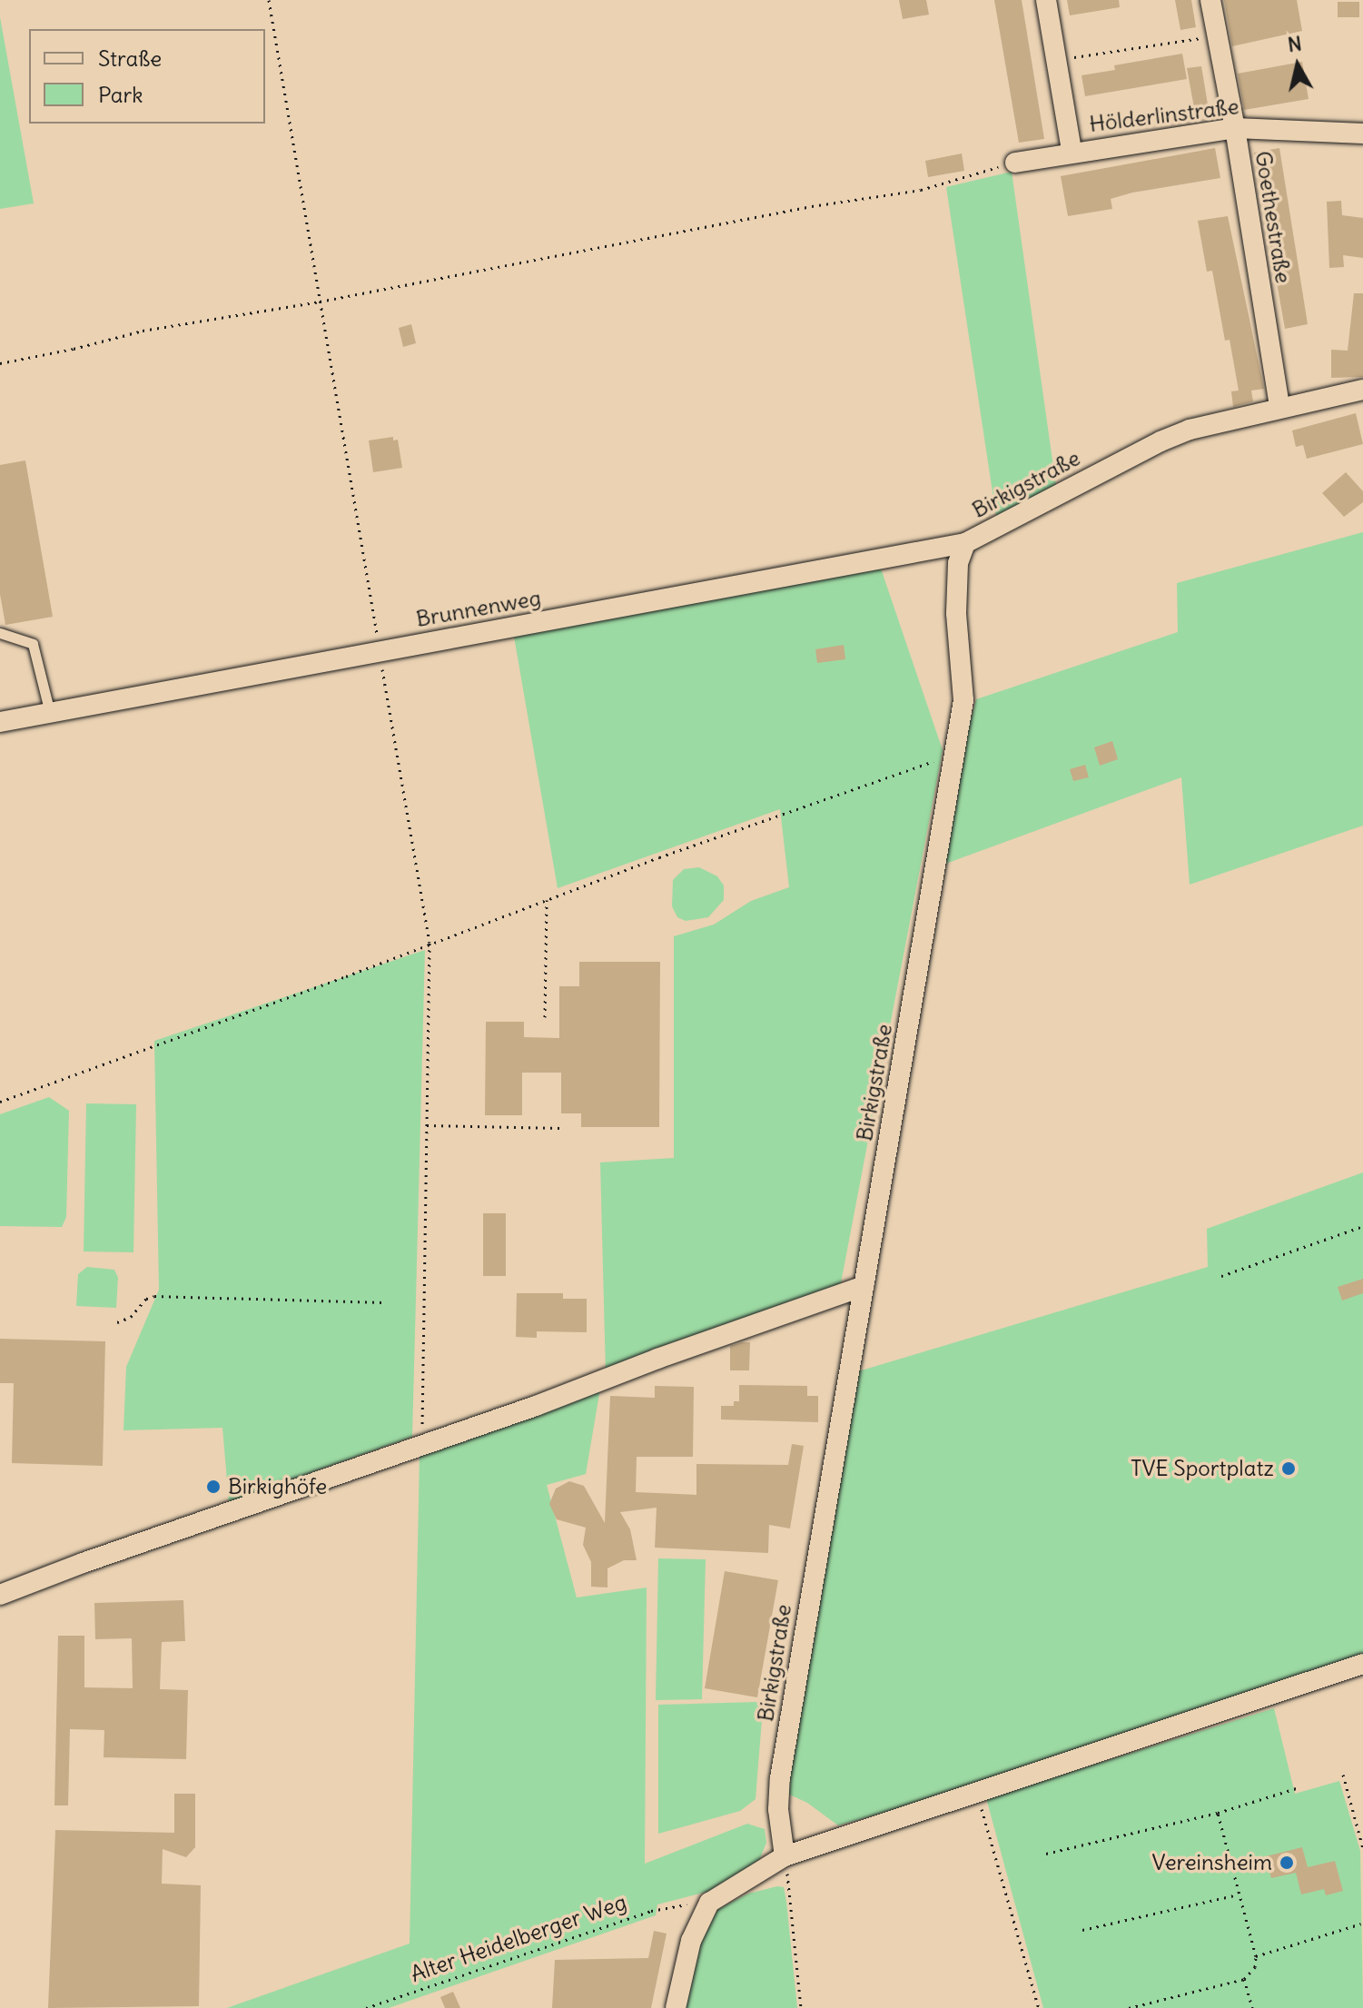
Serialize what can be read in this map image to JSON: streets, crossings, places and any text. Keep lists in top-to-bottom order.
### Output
{
  "streets": {
    "street": [
      "Hölderlinstraße",
      "Goethestraße",
      "Birkigstraße",
      "Brunnenweg"
    ],
    "path": ["Alter Heidelberger Weg"]
  },
  "crossings": [
    ["Hölderlinstraße", "Goethestraße"],
    ["Goethestraße", "Birkigstraße"],
    ["Birkigstraße", "Brunnenweg"]
  ],
  "places": ["TVE Sportplatz", "Birkighöfe", "Vereinsheim"],
  "legend": ["Straße", "Park"],
  "north": "top"
}
